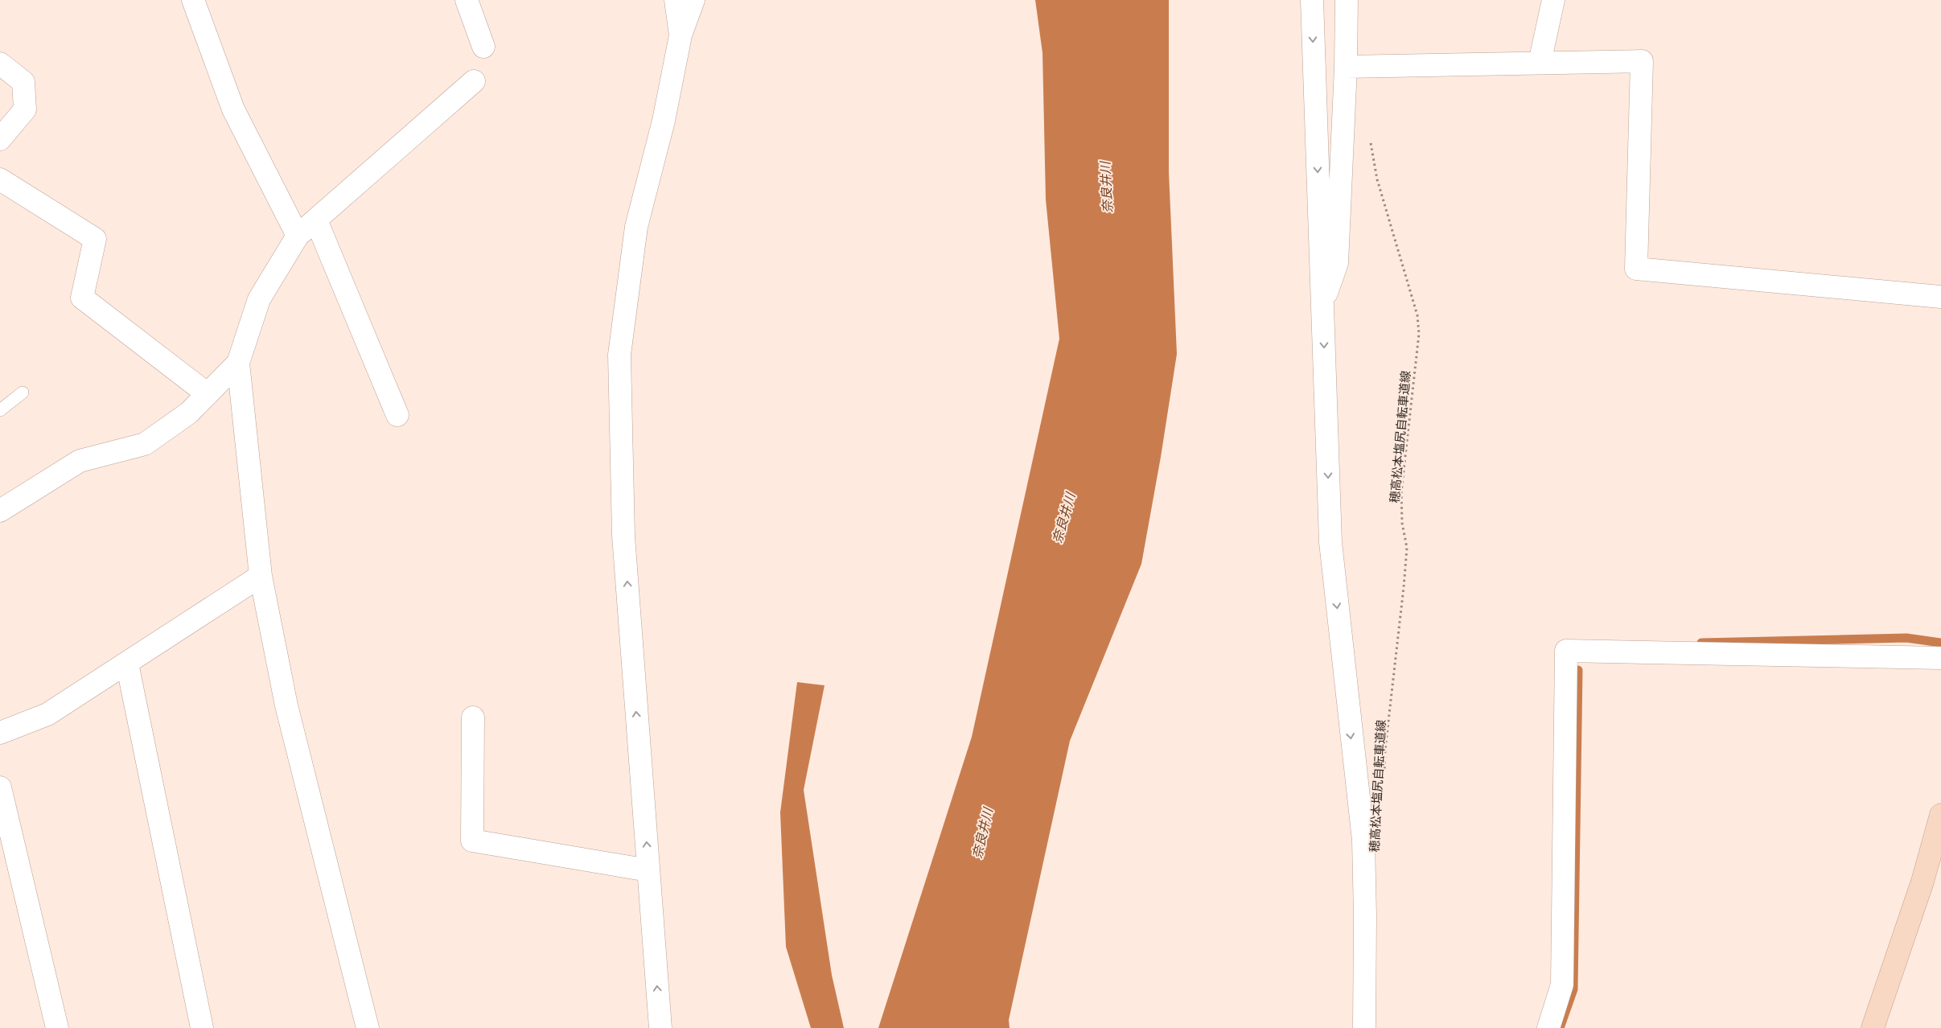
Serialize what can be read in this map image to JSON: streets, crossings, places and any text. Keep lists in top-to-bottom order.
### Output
{
  "streets": {
    "path": ["穂高松本塩尻自転車道線"]
  },
  "water": ["奈良井川"]
}
